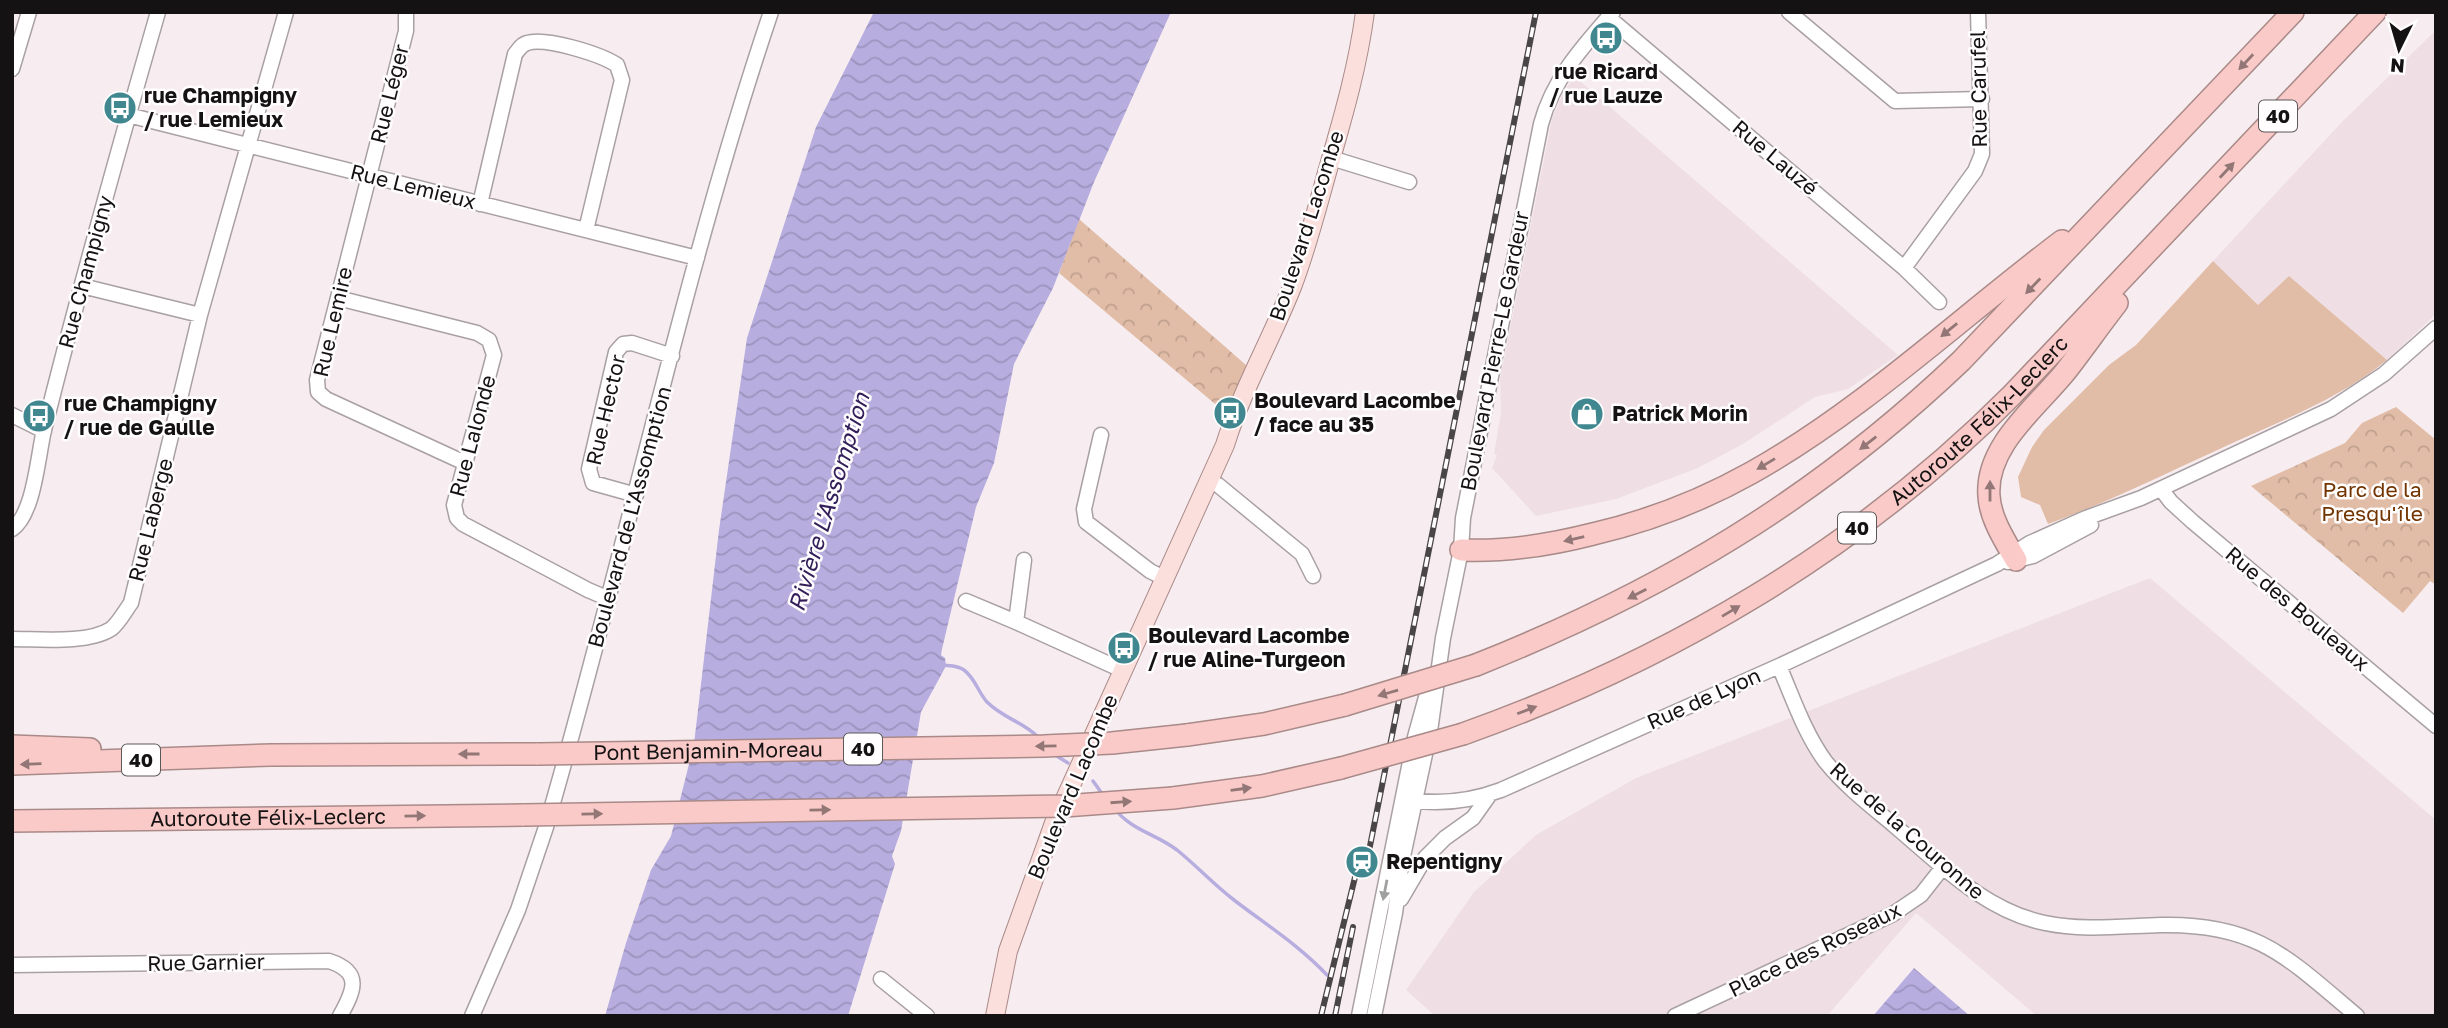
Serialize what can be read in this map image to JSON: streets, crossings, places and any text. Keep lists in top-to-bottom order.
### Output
{
  "streets": {
    "highway": ["40", "Autoroute Félix-Leclerc", "Pont Benjamin-Moreau"],
    "main road": ["Boulevard Lacombe"],
    "street": [
      "Rue Carufel",
      "Rue Léger",
      "Rue Lauzé",
      "Rue Lemieux",
      "Rue Champigny",
      "Rue Lemire",
      "Boulevard Pierre-Le Gardeur",
      "Rue Hector",
      "Rue Lalonde",
      "Boulevard de L'Assomption",
      "Rue Laberge",
      "Rue des Bouleaux",
      "Rue de Lyon",
      "Rue de la Couronne",
      "Place des Roseaux",
      "Rue Garnier"
    ]
  },
  "crossings": [
    ["Rue Carufel", "Rue Lauzé"],
    ["Rue Léger", "Rue Lemieux"],
    ["Rue Léger", "Rue Lemire"],
    ["40", "Pont Benjamin-Moreau"],
    ["Rue Lauzé", "Boulevard Pierre-Le Gardeur"],
    ["Rue Lemieux", "Rue Champigny"],
    ["Rue Lemieux", "Rue Lemire"],
    ["Rue Lemieux", "Boulevard de L'Assomption"],
    ["Rue Lemieux", "Rue Laberge"],
    ["Rue Lemire", "Rue Lalonde"],
    ["Boulevard Pierre-Le Gardeur", "Rue de Lyon"],
    ["Rue Hector", "Boulevard de L'Assomption"],
    ["Rue Lalonde", "Boulevard de L'Assomption"],
    ["Rue des Bouleaux", "Rue de Lyon"],
    ["Rue de Lyon", "Rue de la Couronne"],
    ["Rue de la Couronne", "Place des Roseaux"]
  ],
  "water": ["Rivière L'Assomption"],
  "parks": ["Parc de la Presqu'île"],
  "places": {
    "bus stop": [
      "rue Ricard / rue Lauze",
      "rue Champigny / rue Lemieux",
      "Boulevard Lacombe / face au 35",
      "rue Champigny / rue de Gaulle",
      "Boulevard Lacombe / rue Aline-Turgeon"
    ],
    "shop": ["Patrick Morin"],
    "station": ["Repentigny"]
  },
  "north": "bottom"
}
